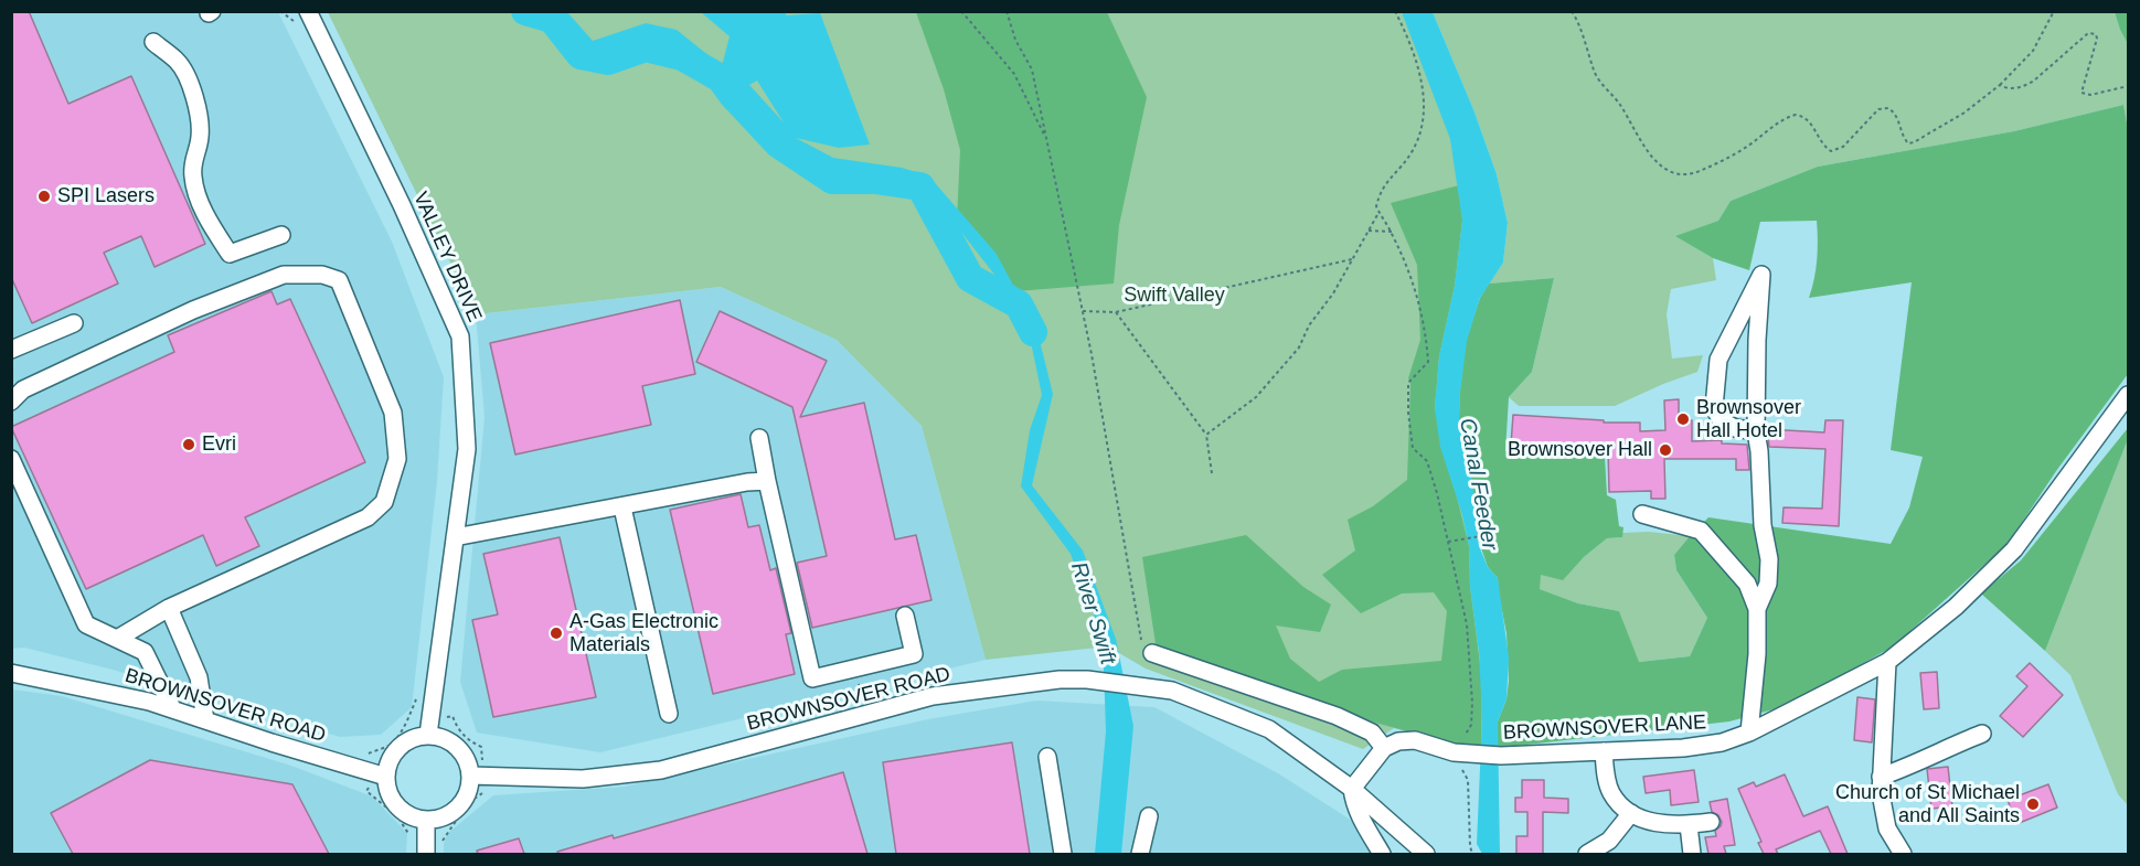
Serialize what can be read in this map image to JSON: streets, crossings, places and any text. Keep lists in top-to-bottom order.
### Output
{
  "streets": {
    "street": ["VALLEY DRIVE", "BROWNSOVER ROAD", "BROWNSOVER LANE"]
  },
  "crossings": [
    ["VALLEY DRIVE", "BROWNSOVER ROAD"]
  ],
  "water": ["Canal Feeder", "River Swift"],
  "parks": ["Swift Valley"],
  "places": [
    "SPI Lasers",
    "Brownsover Hall Hotel",
    "Evri",
    "Brownsover Hall",
    "A-Gas Electronic Materials",
    "Church of St Michael and All Saints"
  ]
}
